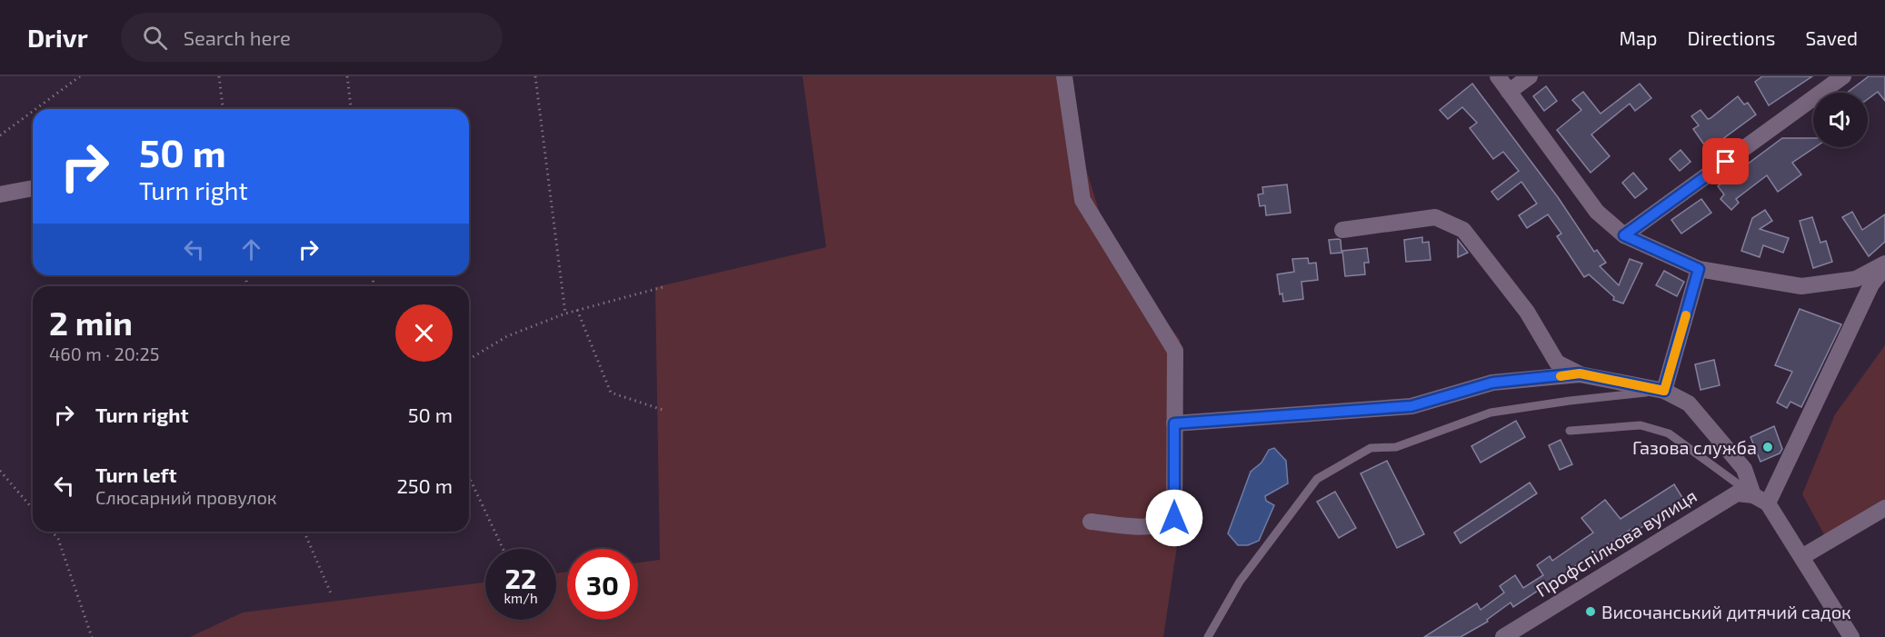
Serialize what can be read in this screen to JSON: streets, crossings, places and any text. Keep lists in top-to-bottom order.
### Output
{
  "streets": {
    "street": ["Профспілкова вулиця"]
  },
  "places": ["Газова служба", "Височанський дитячий садок"],
  "page": {
    "header": "Drivr",
    "search": "Search here",
    "nav": ["Map", "Directions", "Saved"],
    "turn": ["50 m", "Turn right"],
    "heading": ["2 min", "460 m · 20:25"],
    "list": [
      {
        "name": "Turn right",
        "value": "50 m"
      },
      {
        "name": "Turn left",
        "note": "Слюсарний провулок",
        "value": "250 m"
      }
    ],
    "speed": "22 km/h",
    "limit": "30"
  }
}
